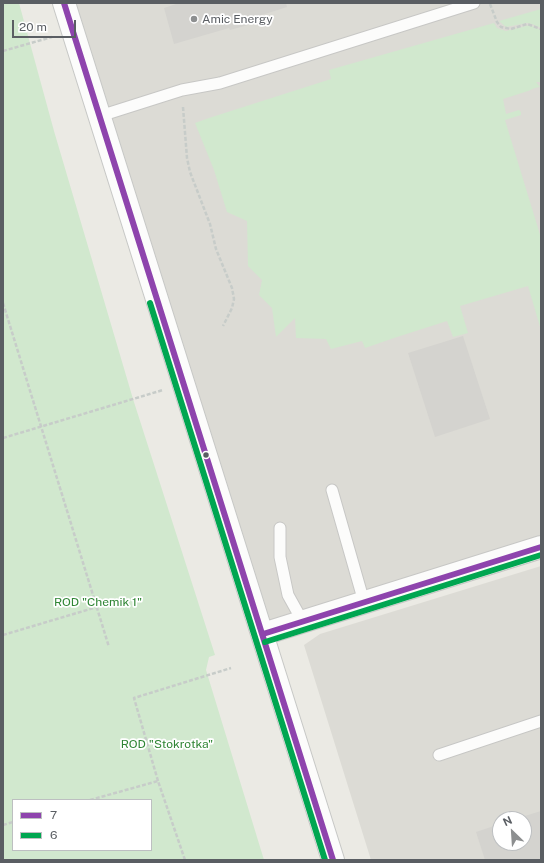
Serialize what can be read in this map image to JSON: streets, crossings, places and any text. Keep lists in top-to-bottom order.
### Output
{
  "parks": ["ROD \"Chemik 1\"", "ROD \"Stokrotka\""],
  "places": ["Amic Energy"],
  "lines": ["transit line 7", "transit line 6"],
  "legend": ["7", "6"],
  "scale_bar": "20 m",
  "north": "top left"
}
